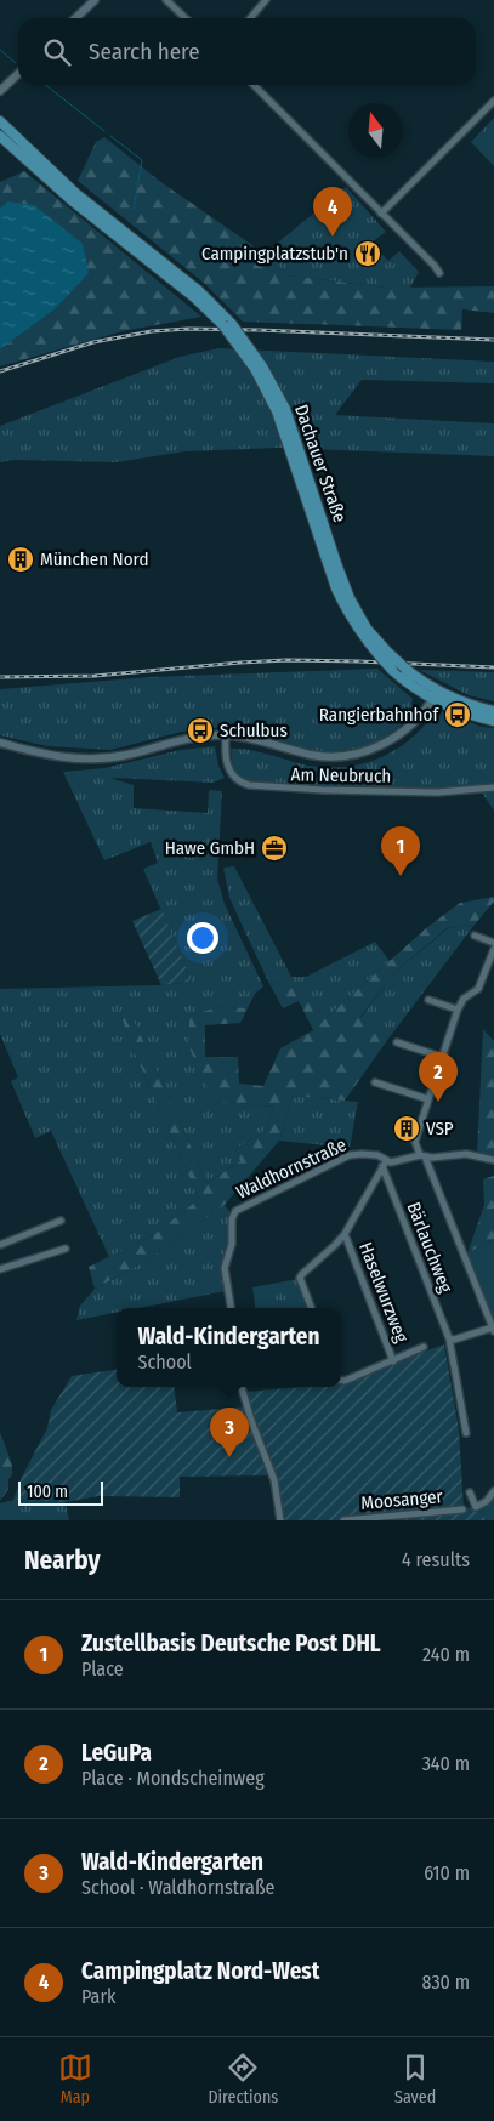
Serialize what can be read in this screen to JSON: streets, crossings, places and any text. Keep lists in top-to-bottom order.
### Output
{
  "streets": {
    "main road": ["Dachauer Straße"],
    "street": [
      "Am Neubruch",
      "Waldhornstraße",
      "Bärlauchweg",
      "Haselwurzweg",
      "Moosanger"
    ]
  },
  "crossings": [
    ["Waldhornstraße", "Bärlauchweg"]
  ],
  "places": {
    "restaurant": ["Campingplatzstub'n"],
    "building": ["München Nord", "VSP"],
    "bus stop": ["Rangierbahnhof", "Schulbus"],
    "office": ["Hawe GmbH"]
  },
  "scale_bar": "100 m",
  "north": "top",
  "page": {
    "search": "Search here",
    "pins": [
      "4",
      "1",
      "2",
      "3"
    ],
    "popup": ["Wald-Kindergarten", "School"],
    "scale": "100 m",
    "heading": ["Nearby", "4 results"],
    "list": [
      {
        "mark": "1",
        "name": "Zustellbasis Deutsche Post DHL",
        "note": "Place",
        "value": "240 m"
      },
      {
        "mark": "2",
        "name": "LeGuPa",
        "note": "Place · Mondscheinweg",
        "value": "340 m"
      },
      {
        "mark": "3",
        "name": "Wald-Kindergarten",
        "note": "School · Waldhornstraße",
        "value": "610 m"
      },
      {
        "mark": "4",
        "name": "Campingplatz Nord-West",
        "note": "Park",
        "value": "830 m"
      }
    ],
    "nav": ["Map", "Directions", "Saved"]
  }
}
